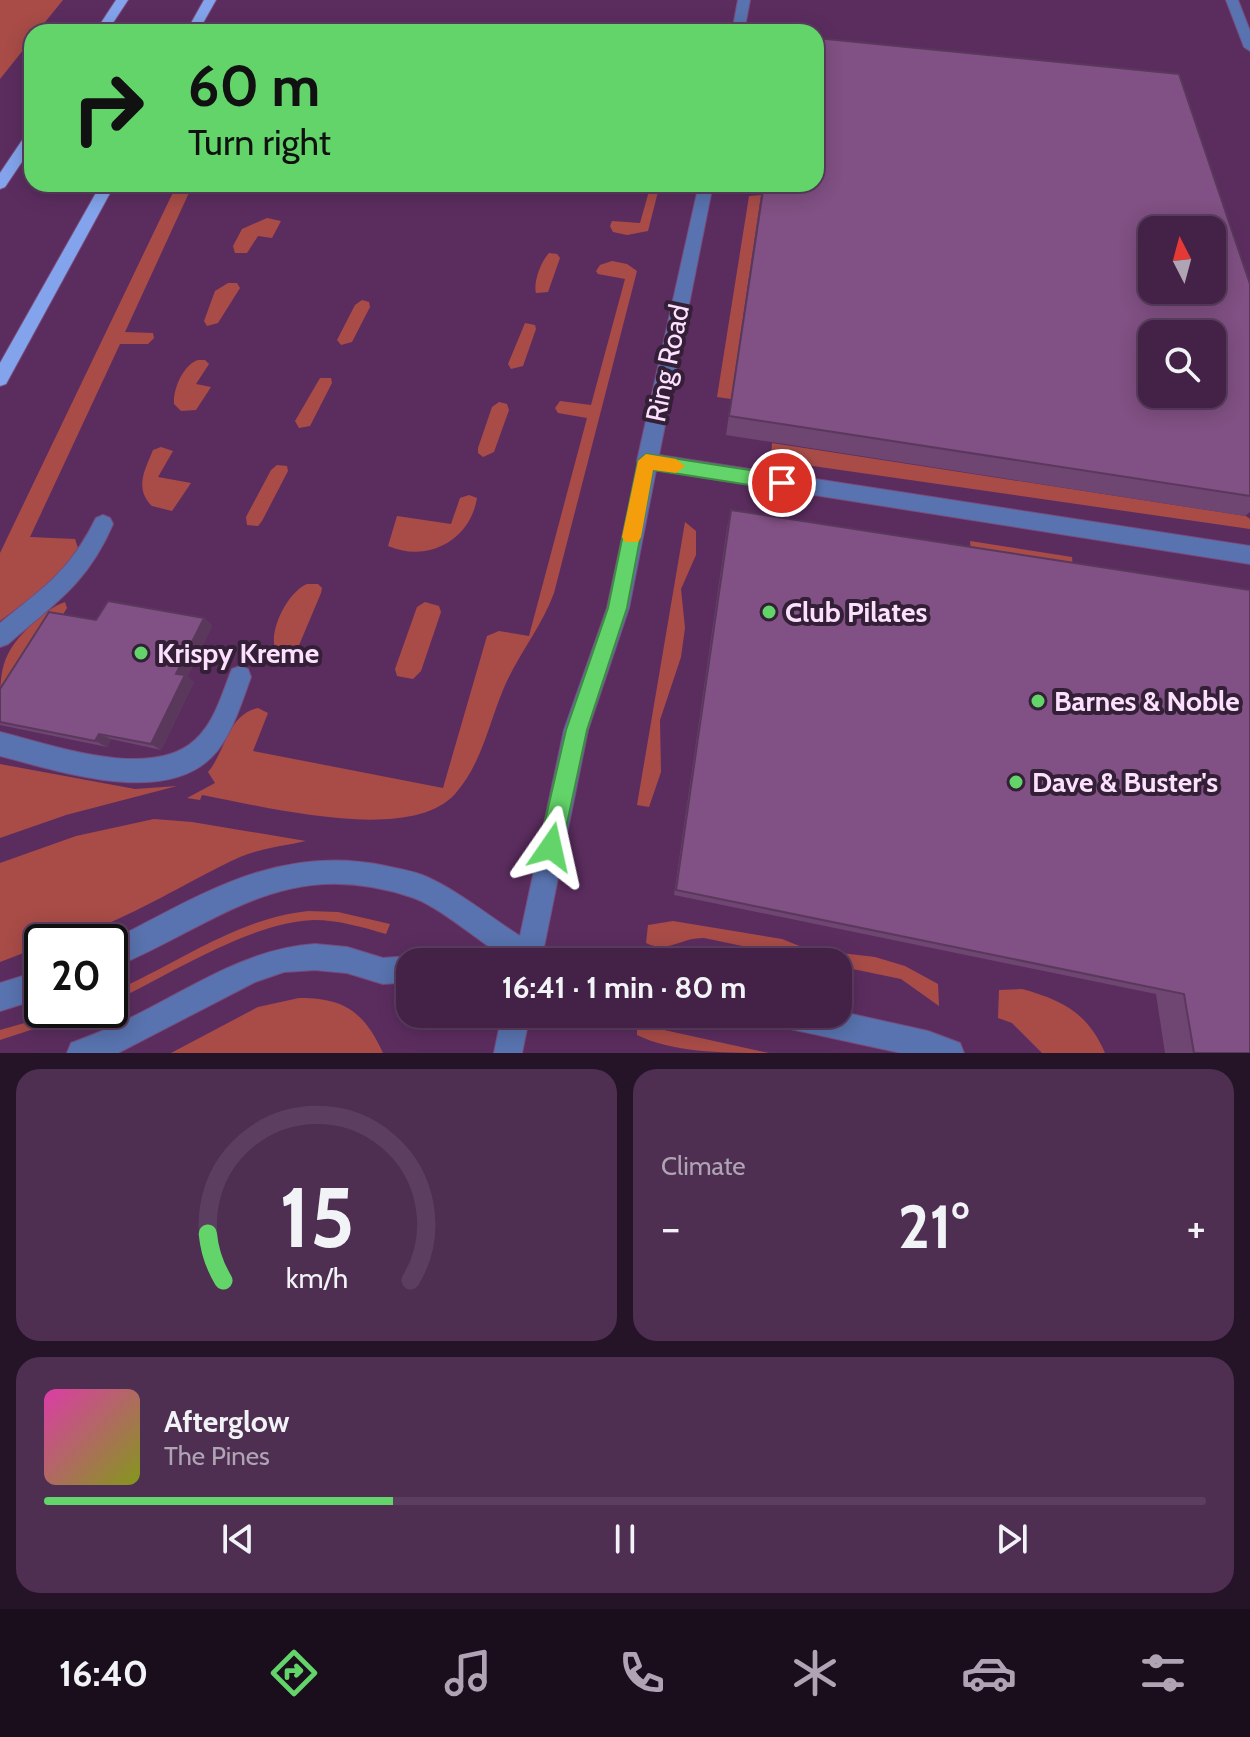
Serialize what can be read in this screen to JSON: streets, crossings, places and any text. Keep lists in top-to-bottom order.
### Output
{
  "streets": {
    "lane": ["Ring Road"]
  },
  "places": [
    "Club Pilates",
    "Krispy Kreme",
    "Barnes & Noble",
    "Dave & Buster's"
  ],
  "north": "top",
  "page": {
    "turn": ["60 m", "Turn right"],
    "limit": "20",
    "trip": "16:41 · 1 min · 80 m",
    "tile": "Climate",
    "heat": ["−", "21°", "+"],
    "song": ["Afterglow", "The Pines"],
    "tabs": "16:40",
    "gauge": ["15", "km/h"]
  }
}
